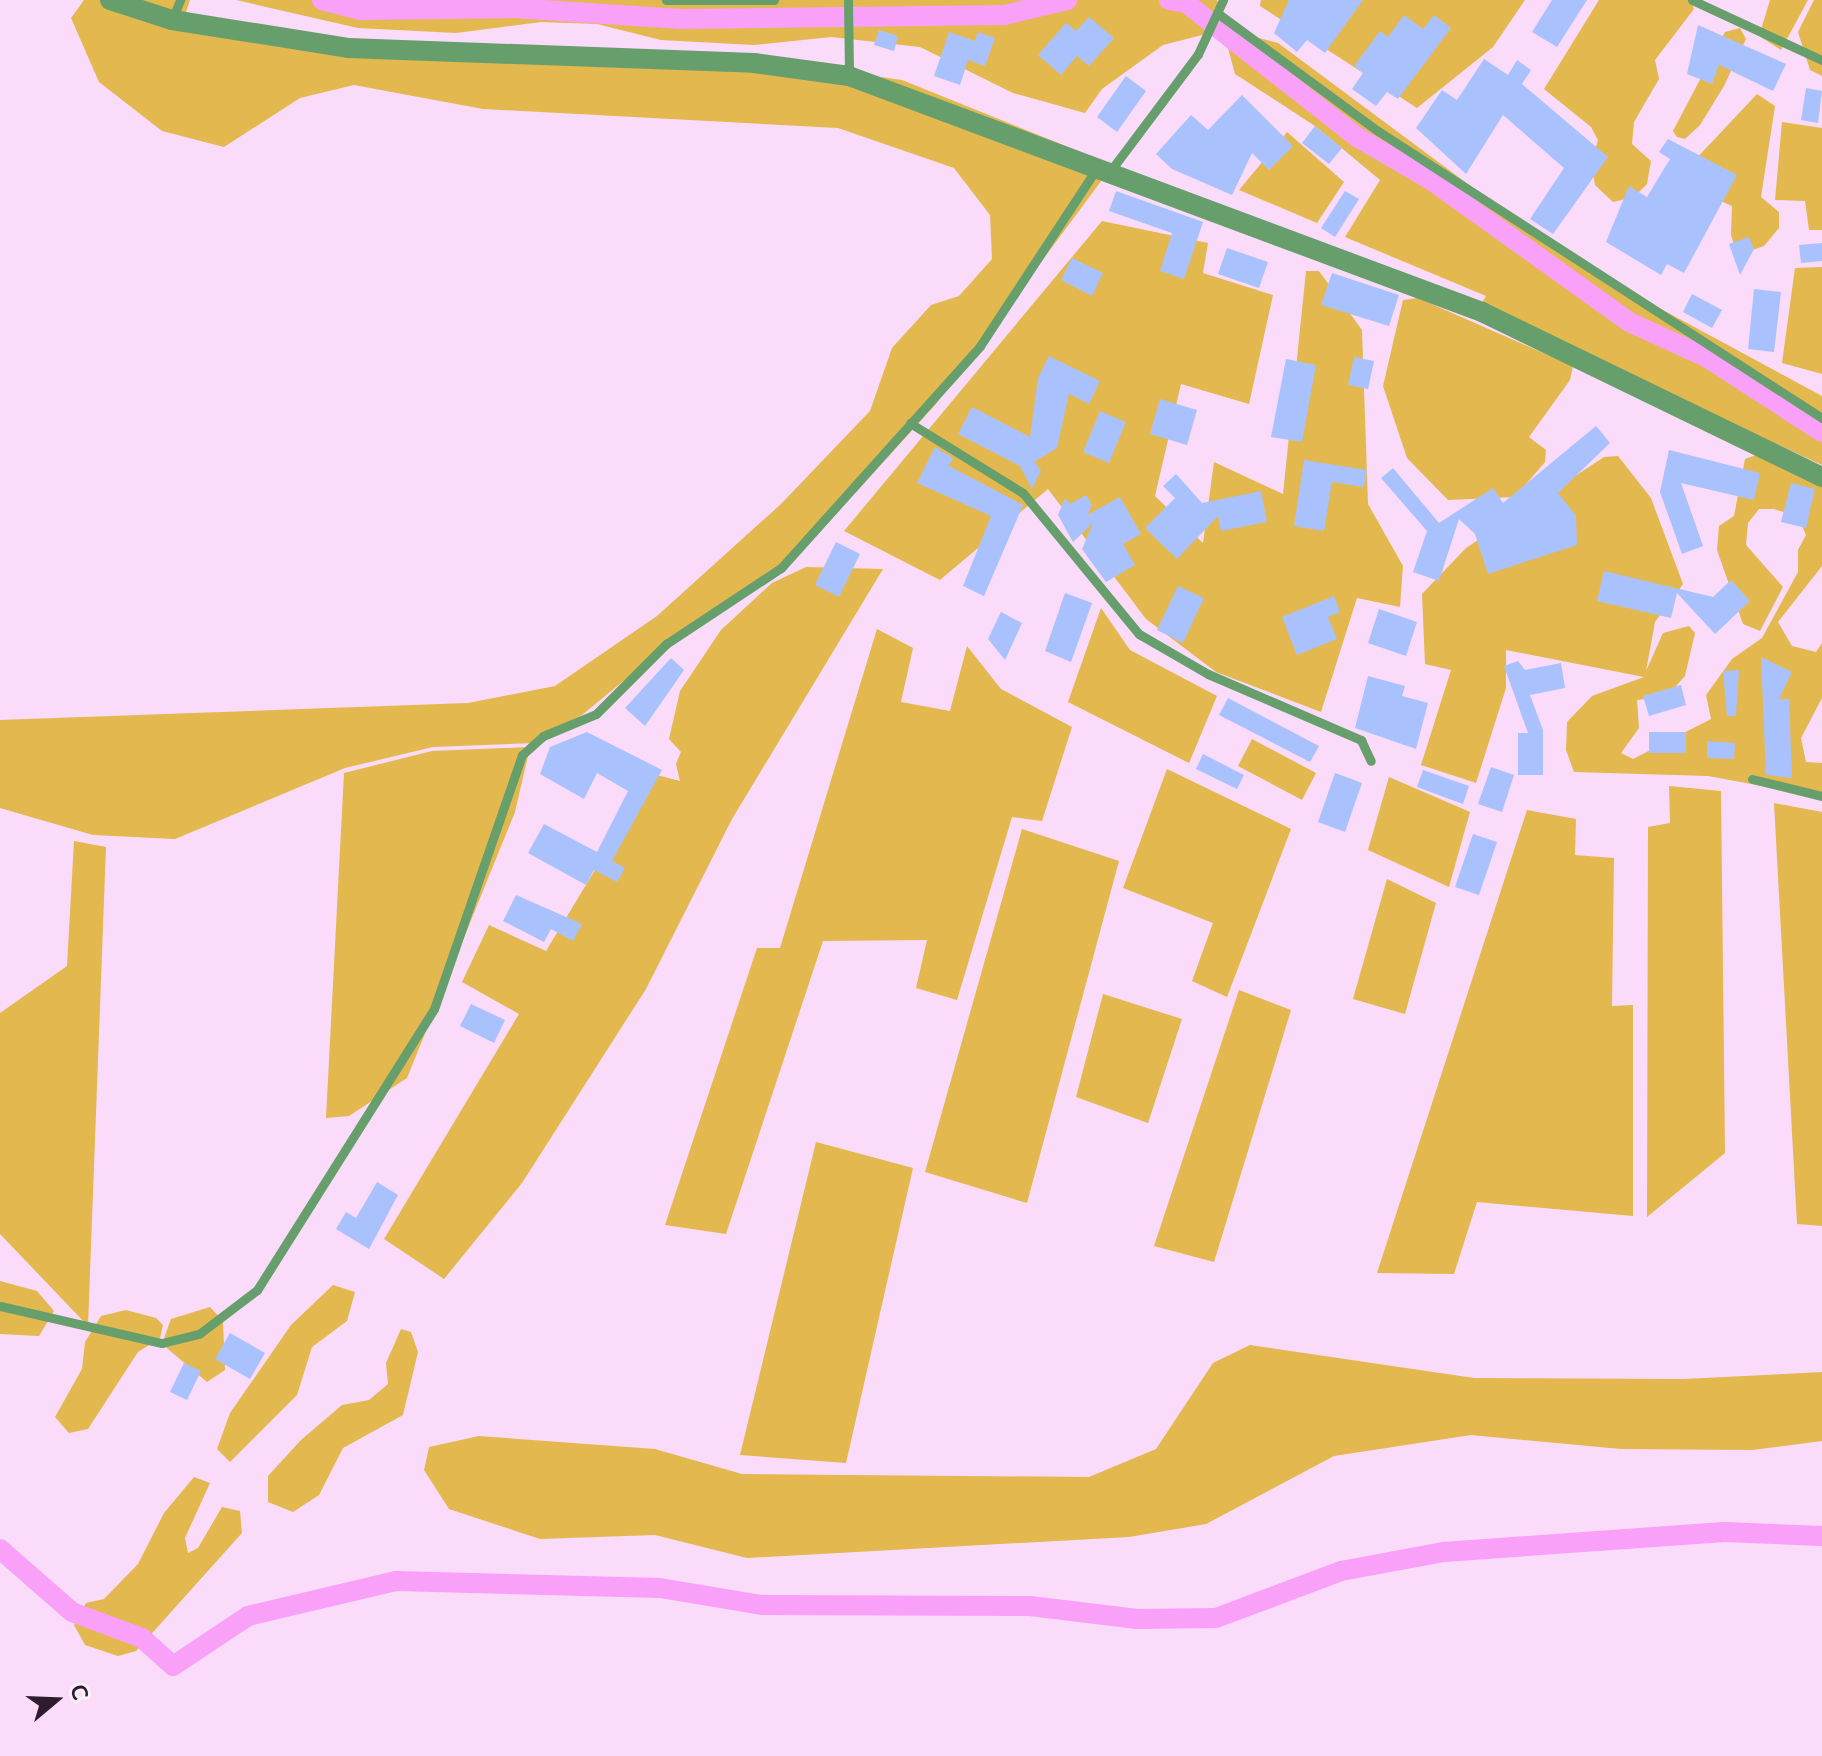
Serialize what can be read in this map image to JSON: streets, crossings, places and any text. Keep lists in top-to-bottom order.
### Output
{
  "north": "right"
}
